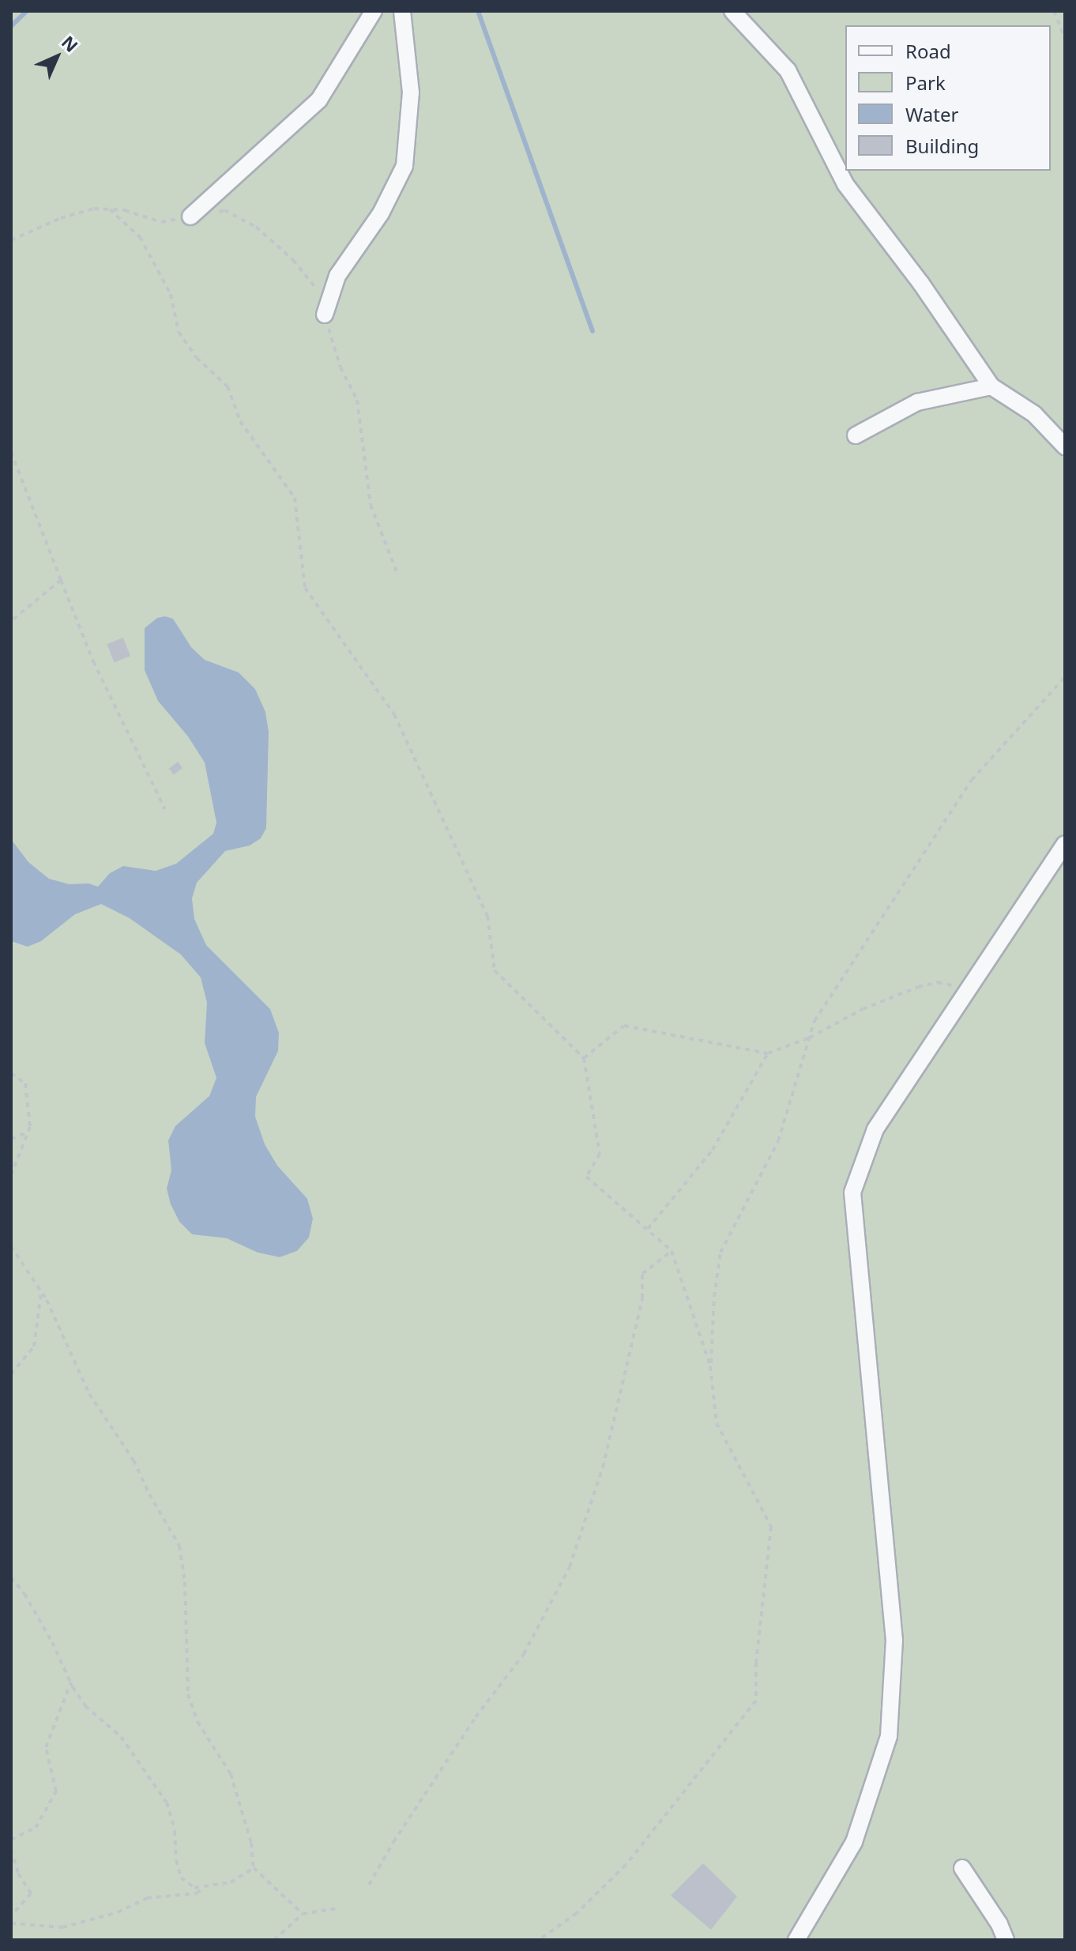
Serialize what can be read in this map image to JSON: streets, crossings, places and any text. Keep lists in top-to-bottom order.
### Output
{
  "legend": [
    "Road",
    "Park",
    "Water",
    "Building"
  ],
  "north": "top right"
}
